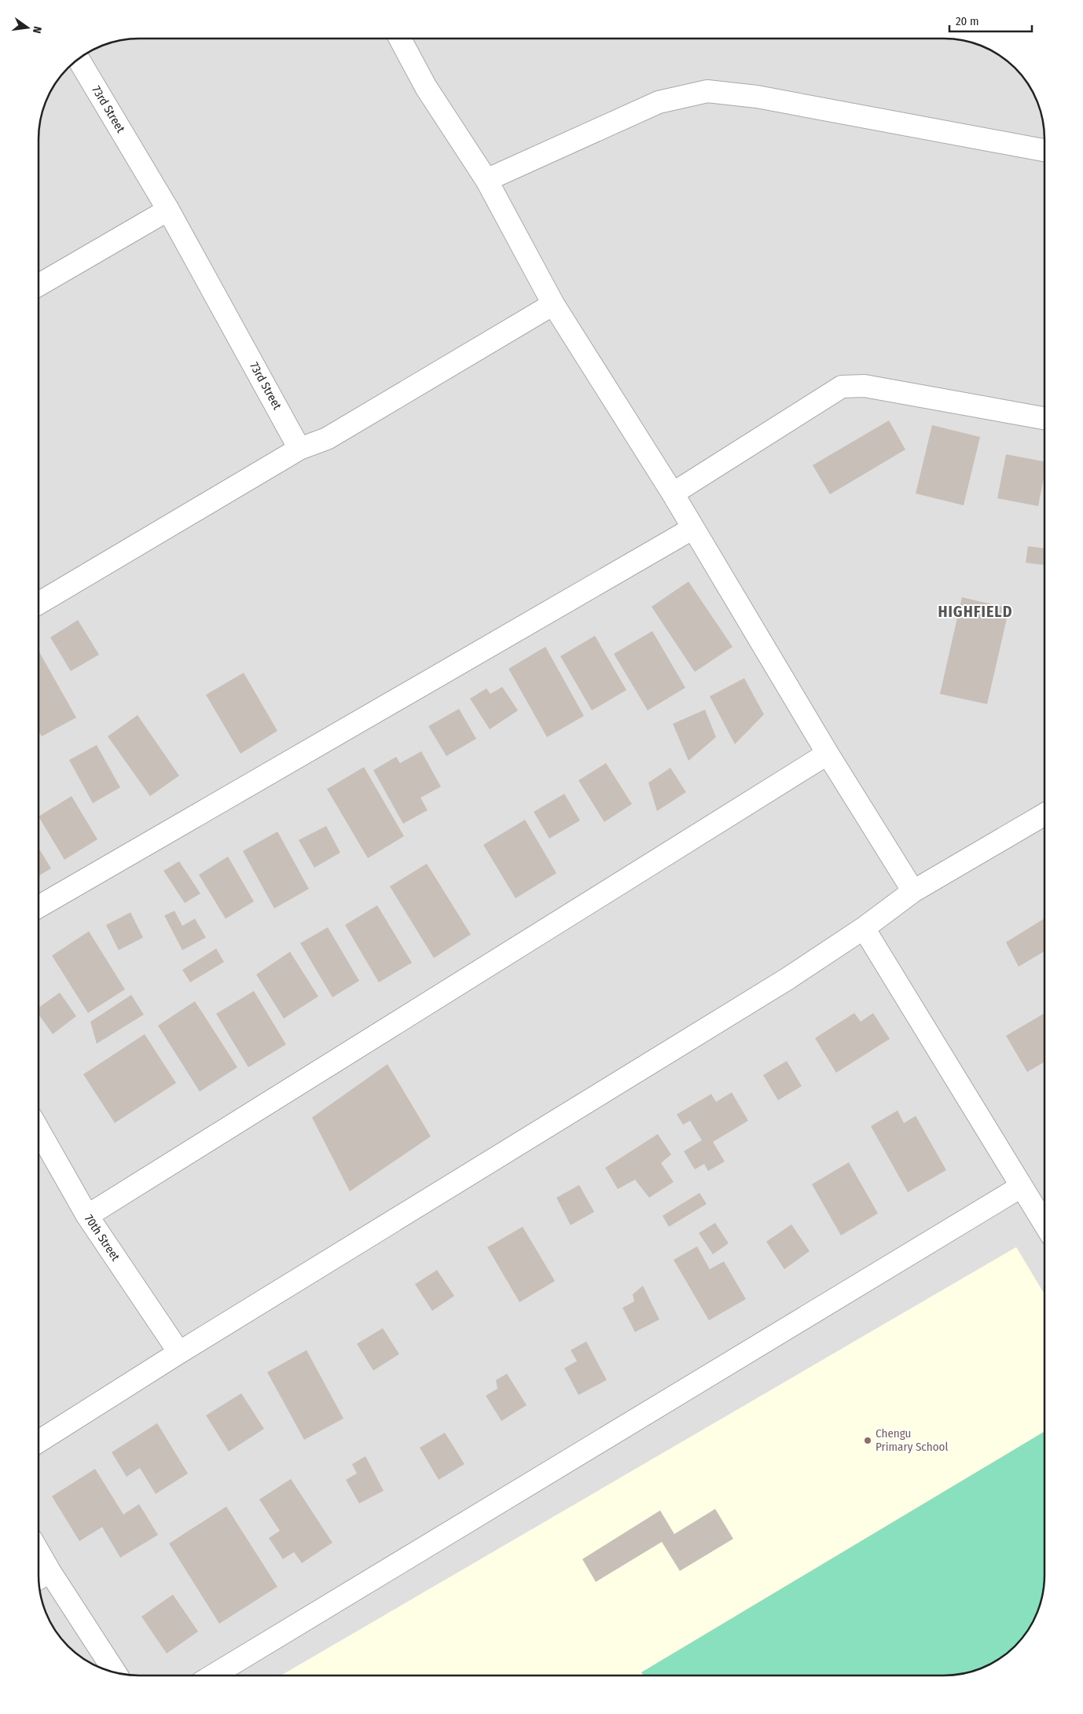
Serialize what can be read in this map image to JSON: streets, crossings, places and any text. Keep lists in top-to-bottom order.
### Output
{
  "streets": {
    "street": ["73rd Street", "70th Street"]
  },
  "districts": ["HIGHFIELD"],
  "places": ["Chengu Primary School"],
  "scale_bar": "20 m",
  "north": "right"
}
